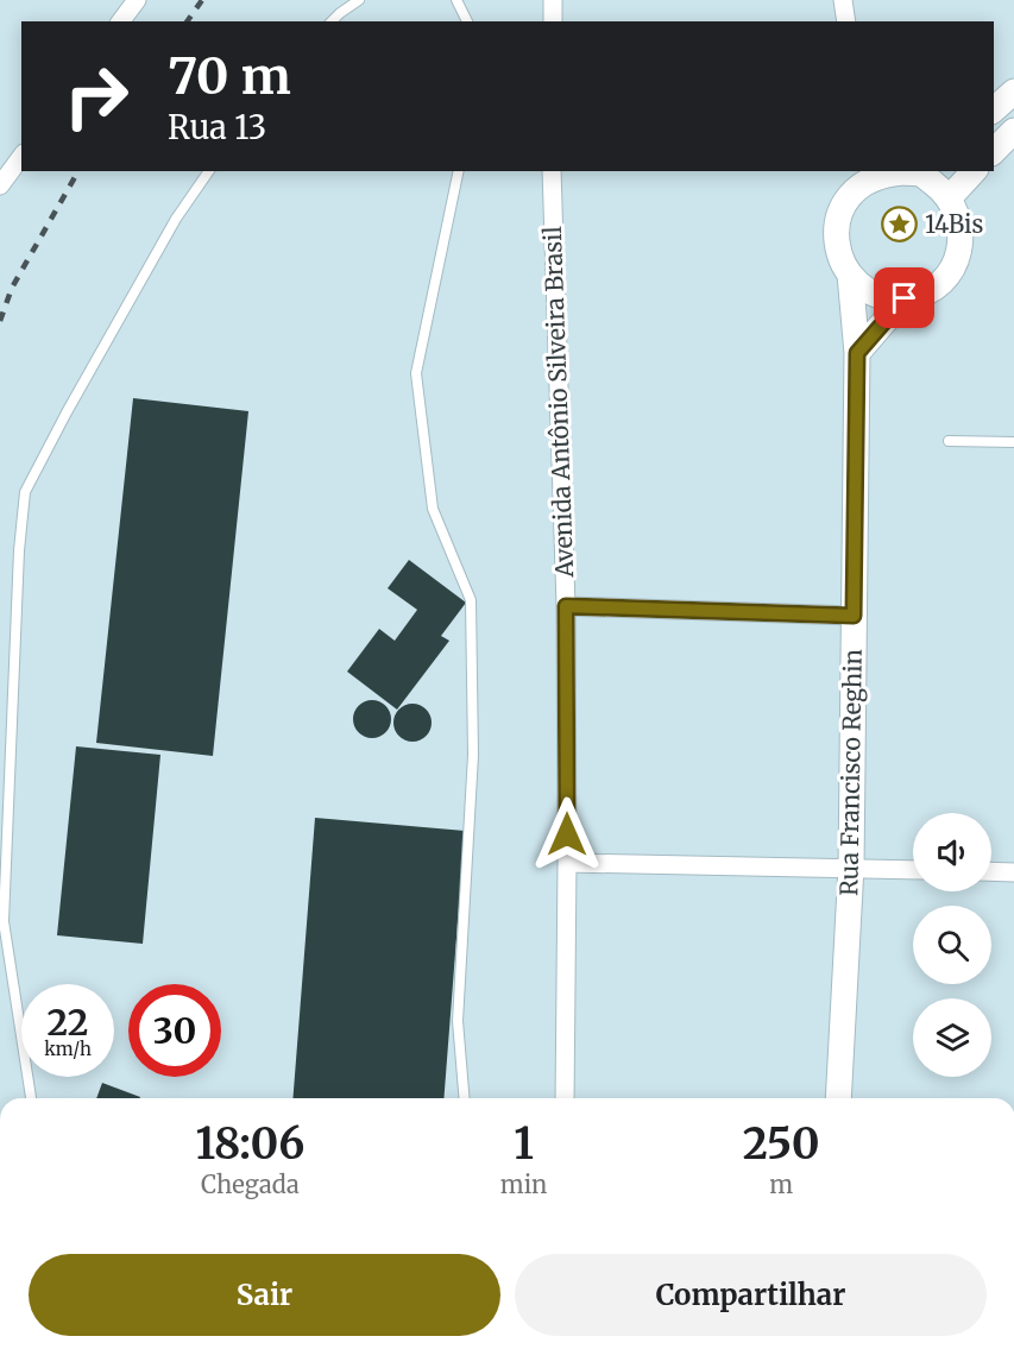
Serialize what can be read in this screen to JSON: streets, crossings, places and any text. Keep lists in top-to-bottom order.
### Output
{
  "streets": {
    "street": ["Avenida Antônio Silveira Brasil", "Rua Francisco Reghin"]
  },
  "places": {
    "place": ["14Bis"]
  },
  "page": {
    "turn": ["70 m", "Rua 13"],
    "speed": "22 km/h",
    "limit": "30",
    "eta": [
      "18:06",
      "Chegada",
      "1",
      "min",
      "250",
      "m"
    ],
    "buttons": ["Sair", "Compartilhar"]
  }
}
